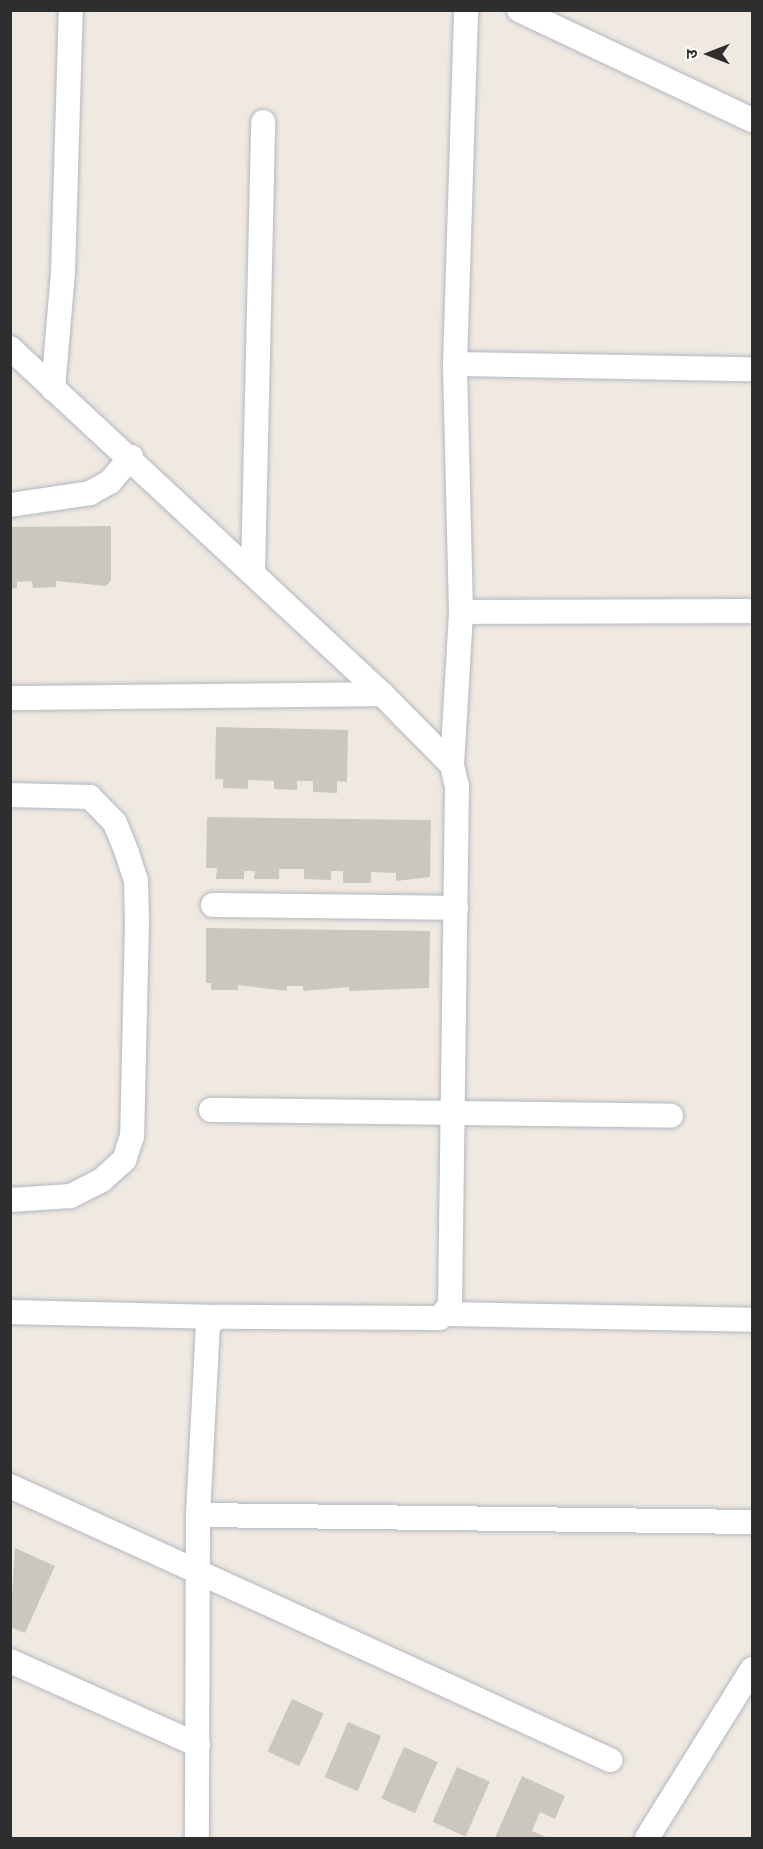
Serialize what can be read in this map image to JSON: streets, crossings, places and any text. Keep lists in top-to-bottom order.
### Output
{
  "north": "left"
}
